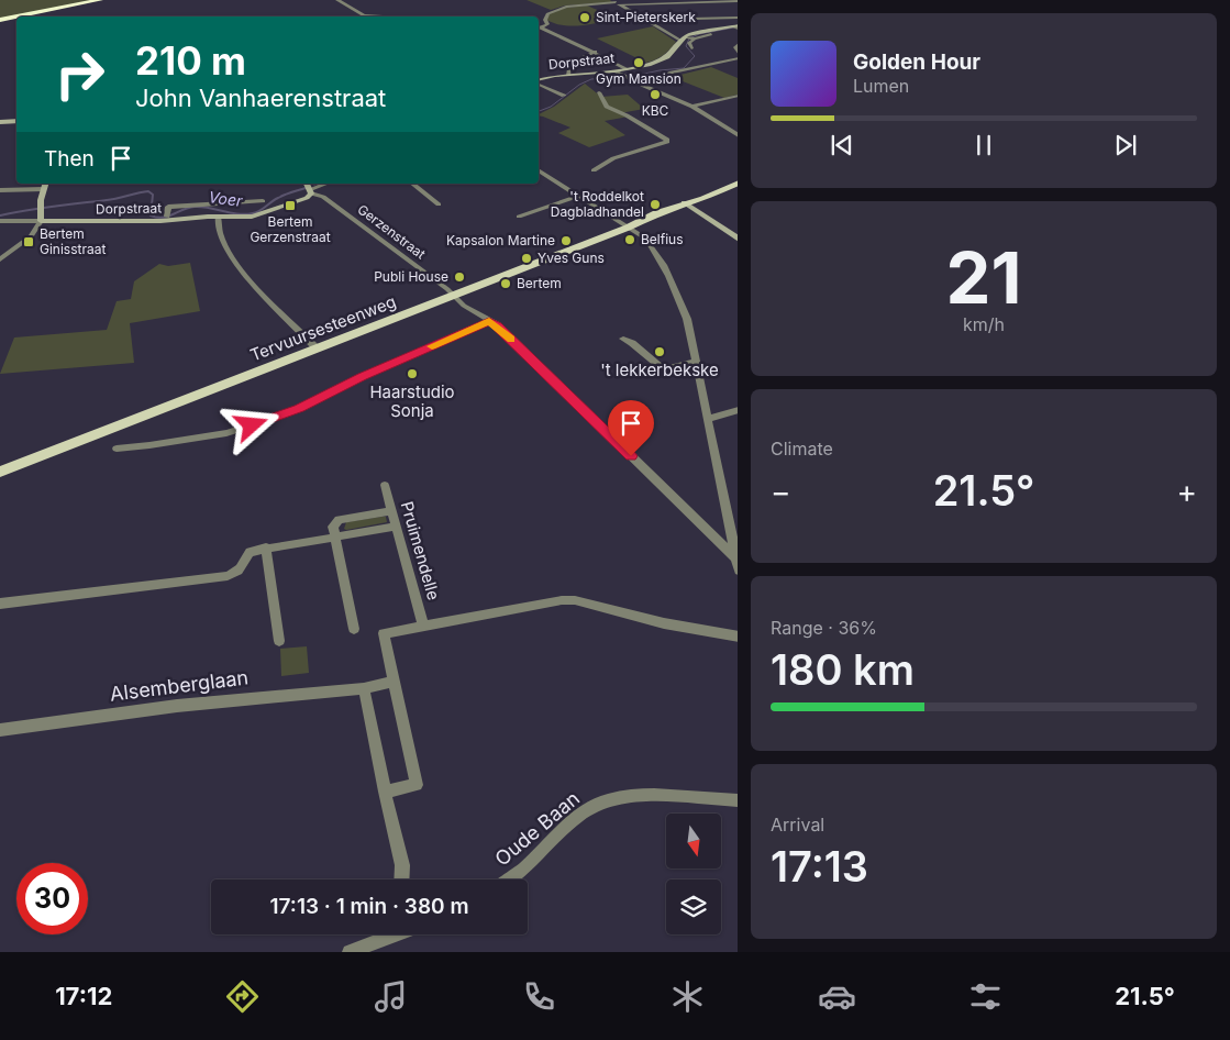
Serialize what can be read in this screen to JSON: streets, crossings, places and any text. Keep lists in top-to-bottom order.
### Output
{
  "streets": {
    "main road": ["Tervuursesteenweg"],
    "street": [
      "Dorpstraat",
      "Gerzenstraat",
      "Pruimendelle",
      "Alsemberglaan",
      "Oude Baan"
    ]
  },
  "crossings": [
    ["Dorpstraat", "Gerzenstraat"],
    ["Gerzenstraat", "Tervuursesteenweg"]
  ],
  "water": ["Voer"],
  "places": {
    "other": [
      "Sint-Pieterskerk",
      "Gym Mansion",
      "KBC",
      "'t Roddelkot Dagbladhandel",
      "Belfius",
      "Kapsalon Martine",
      "Yves Guns",
      "Publi House",
      "Bertem",
      "'t lekkerbekske",
      "Haarstudio Sonja"
    ],
    "transit": ["Bertem Gerzenstraat", "Bertem Ginisstraat"]
  },
  "north": "bottom",
  "page": {
    "turn": ["210 m", "John Vanhaerenstraat"],
    "song": ["Golden Hour", "Lumen"],
    "then": "Then",
    "tile": [
      ["21", "km/h"],
      "Climate",
      ["Range · 36%", "180 km"],
      ["Arrival", "17:13"]
    ],
    "heat": ["−", "21.5°", "+"],
    "limit": "30",
    "trip": "17:13 · 1 min · 380 m",
    "tabs": ["17:12", "21.5°"]
  }
}
